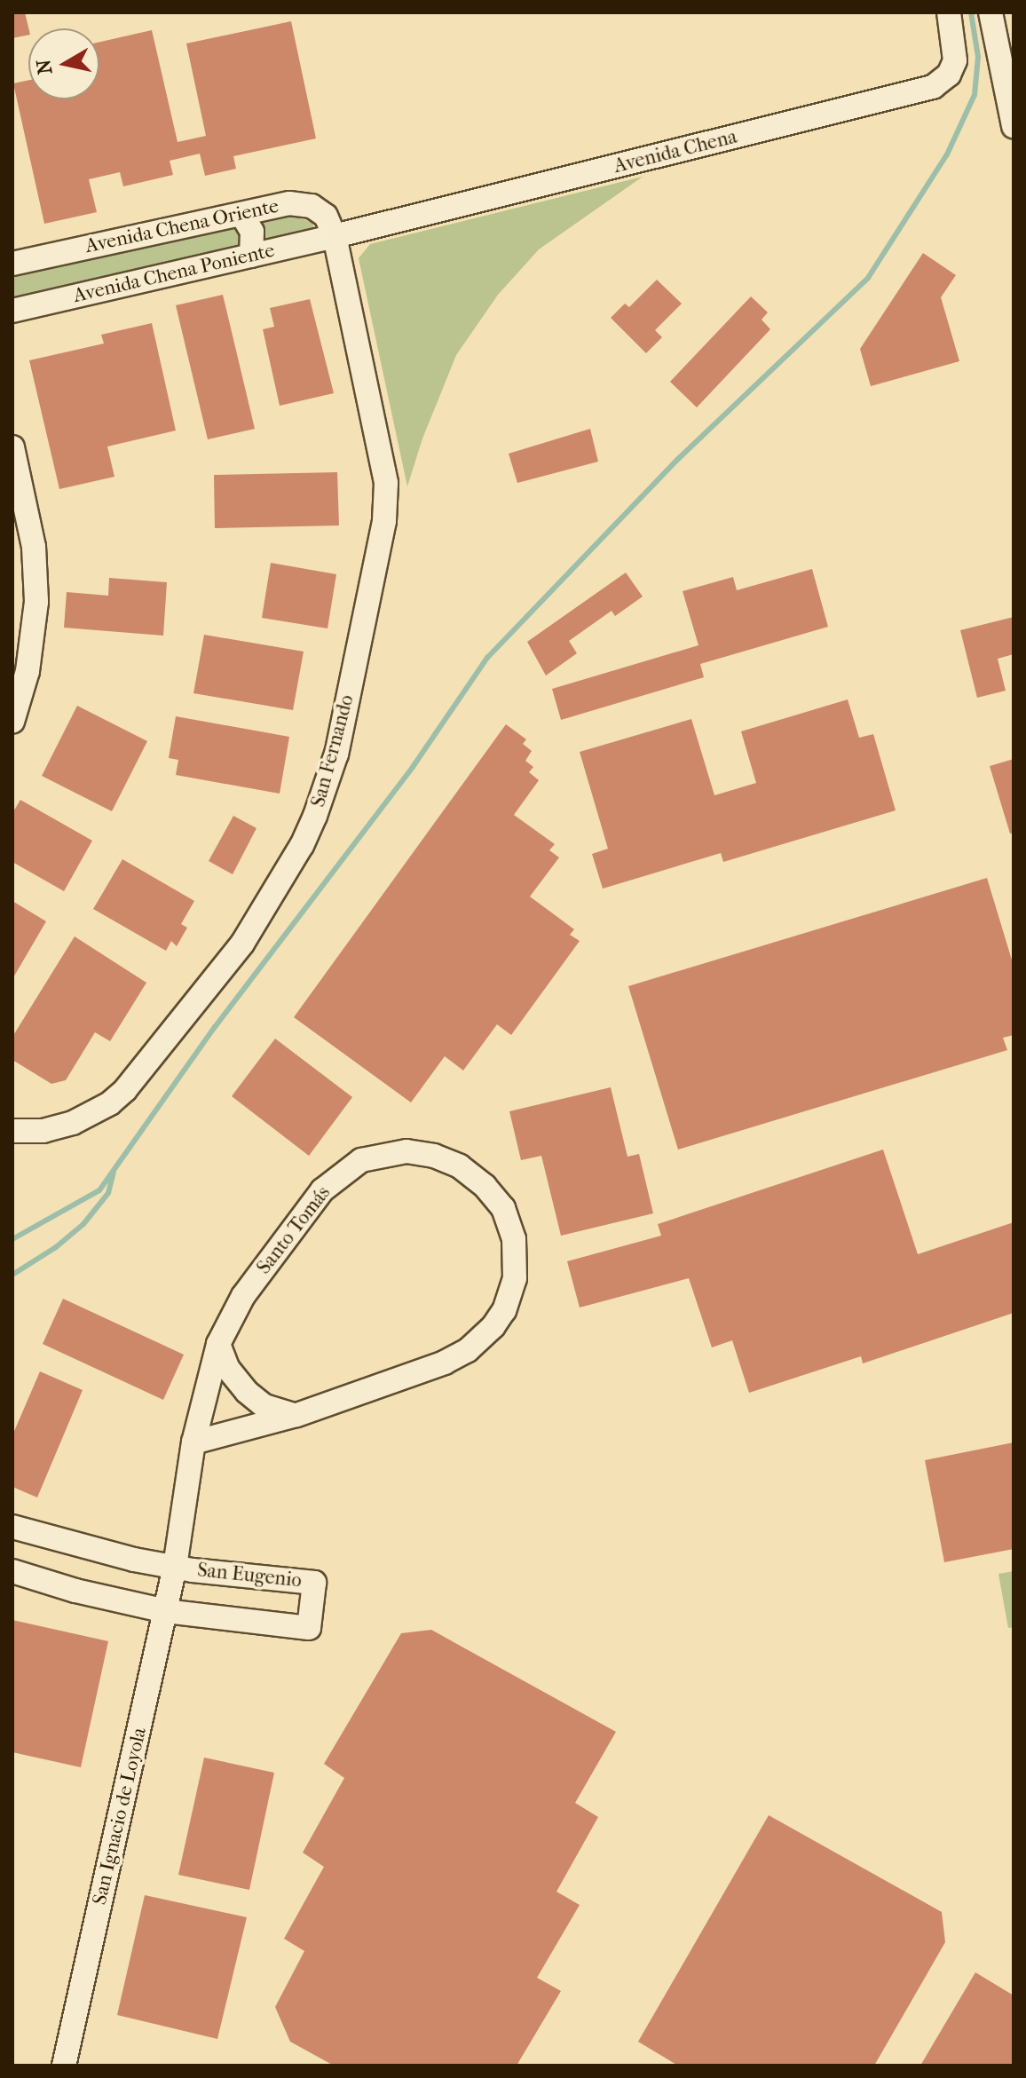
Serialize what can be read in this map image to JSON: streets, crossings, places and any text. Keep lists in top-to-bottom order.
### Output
{
  "streets": {
    "street": [
      "Avenida Chena",
      "Avenida Chena Oriente",
      "Avenida Chena Poniente",
      "San Fernando",
      "Santo Tomás",
      "San Eugenio",
      "San Ignacio de Loyola"
    ]
  },
  "crossings": [
    ["Avenida Chena", "Avenida Chena Oriente"],
    ["Avenida Chena", "Avenida Chena Poniente"],
    ["Avenida Chena", "San Fernando"],
    ["Avenida Chena Oriente", "Avenida Chena Poniente"],
    ["Avenida Chena Oriente", "San Fernando"],
    ["Avenida Chena Poniente", "San Fernando"],
    ["Santo Tomás", "San Eugenio"],
    ["Santo Tomás", "San Ignacio de Loyola"],
    ["San Eugenio", "San Ignacio de Loyola"]
  ],
  "north": "left"
}
